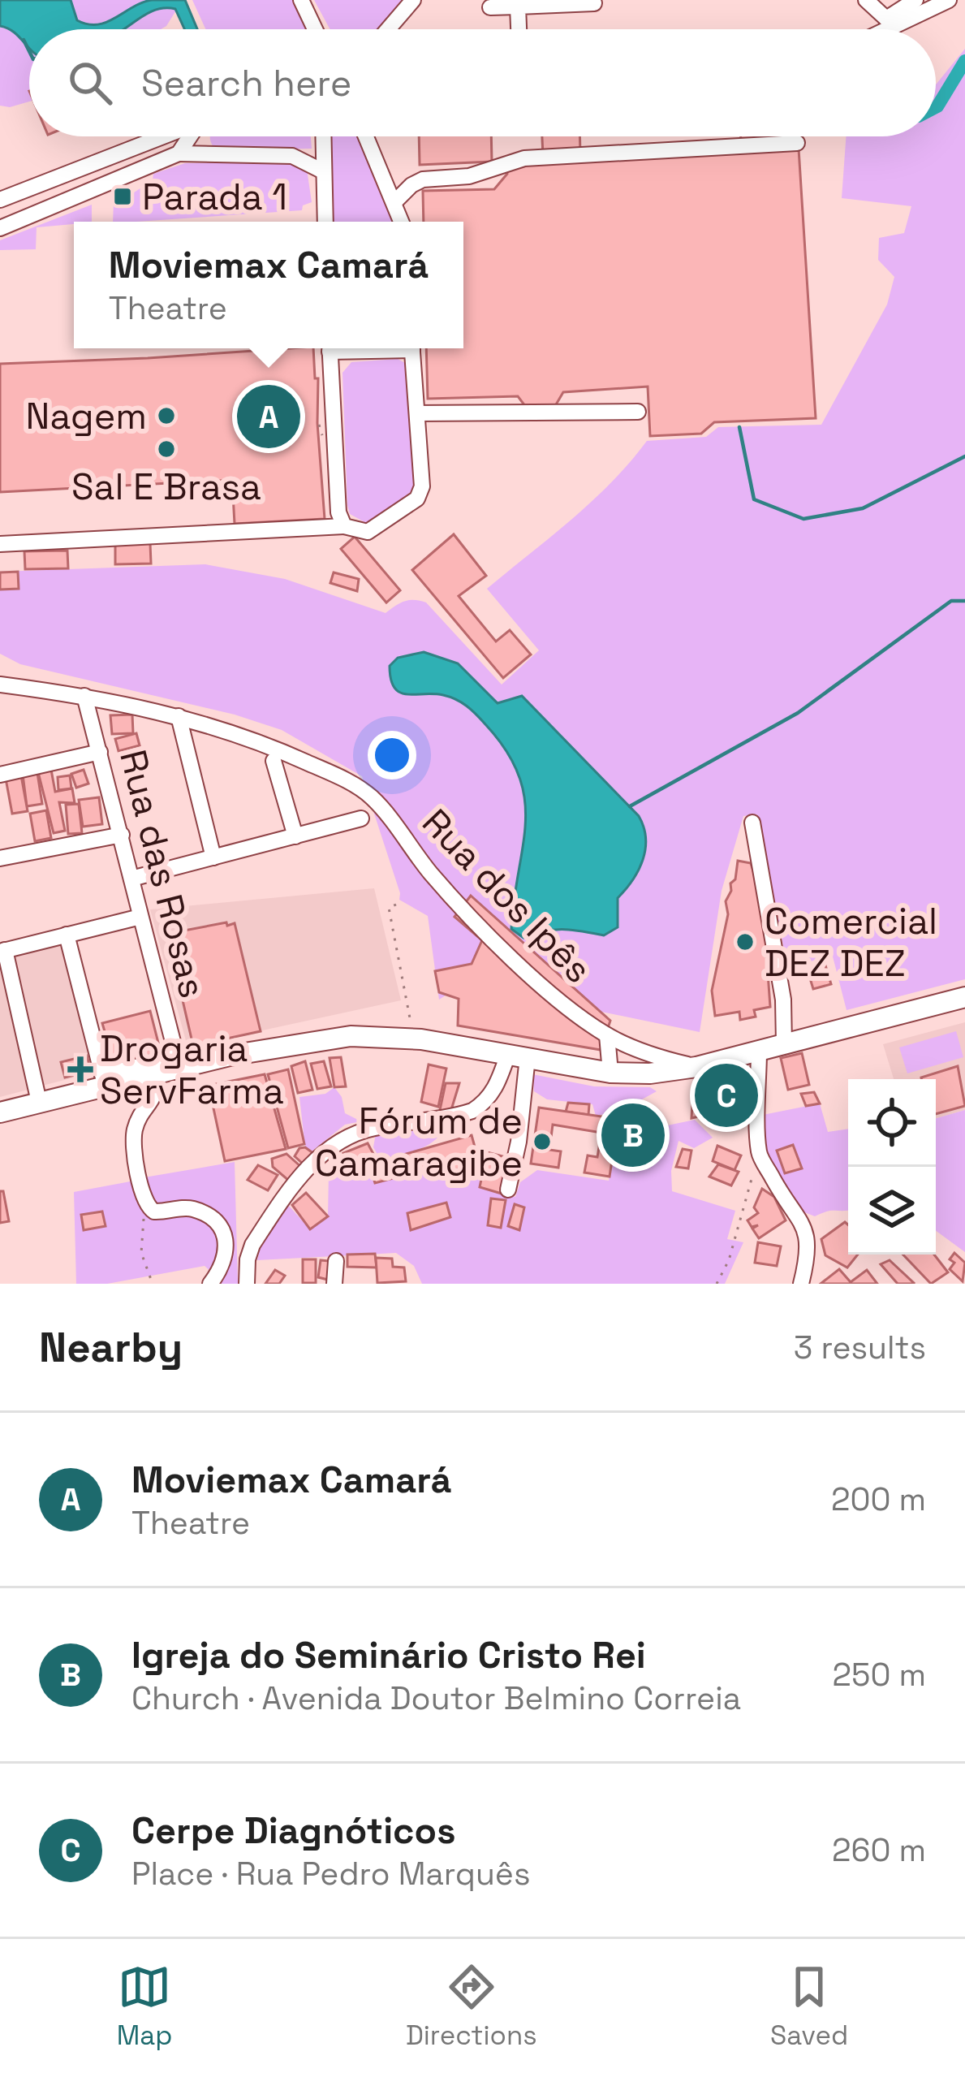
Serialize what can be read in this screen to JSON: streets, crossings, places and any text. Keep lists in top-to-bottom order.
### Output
{
  "streets": {
    "street": ["Rua das Rosas", "Rua dos Ipês"]
  },
  "crossings": [
    ["Rua das Rosas", "Rua dos Ipês"]
  ],
  "places": {
    "transit": ["Parada 1"],
    "other": [
      "Nagem",
      "Sal E Brasa",
      "Comercial DEZ DEZ",
      "Fórum de Camaragibe"
    ],
    "health": ["Drogaria ServFarma"]
  },
  "page": {
    "search": "Search here",
    "popup": ["Moviemax Camará", "Theatre"],
    "pins": ["A", "C", "B"],
    "heading": ["Nearby", "3 results"],
    "list": [
      {
        "mark": "A",
        "name": "Moviemax Camará",
        "note": "Theatre",
        "value": "200 m"
      },
      {
        "mark": "B",
        "name": "Igreja do Seminário Cristo Rei",
        "note": "Church · Avenida Doutor Belmino Correia",
        "value": "250 m"
      },
      {
        "mark": "C",
        "name": "Cerpe Diagnóticos",
        "note": "Place · Rua Pedro Marquês",
        "value": "260 m"
      }
    ],
    "nav": ["Map", "Directions", "Saved"]
  }
}
